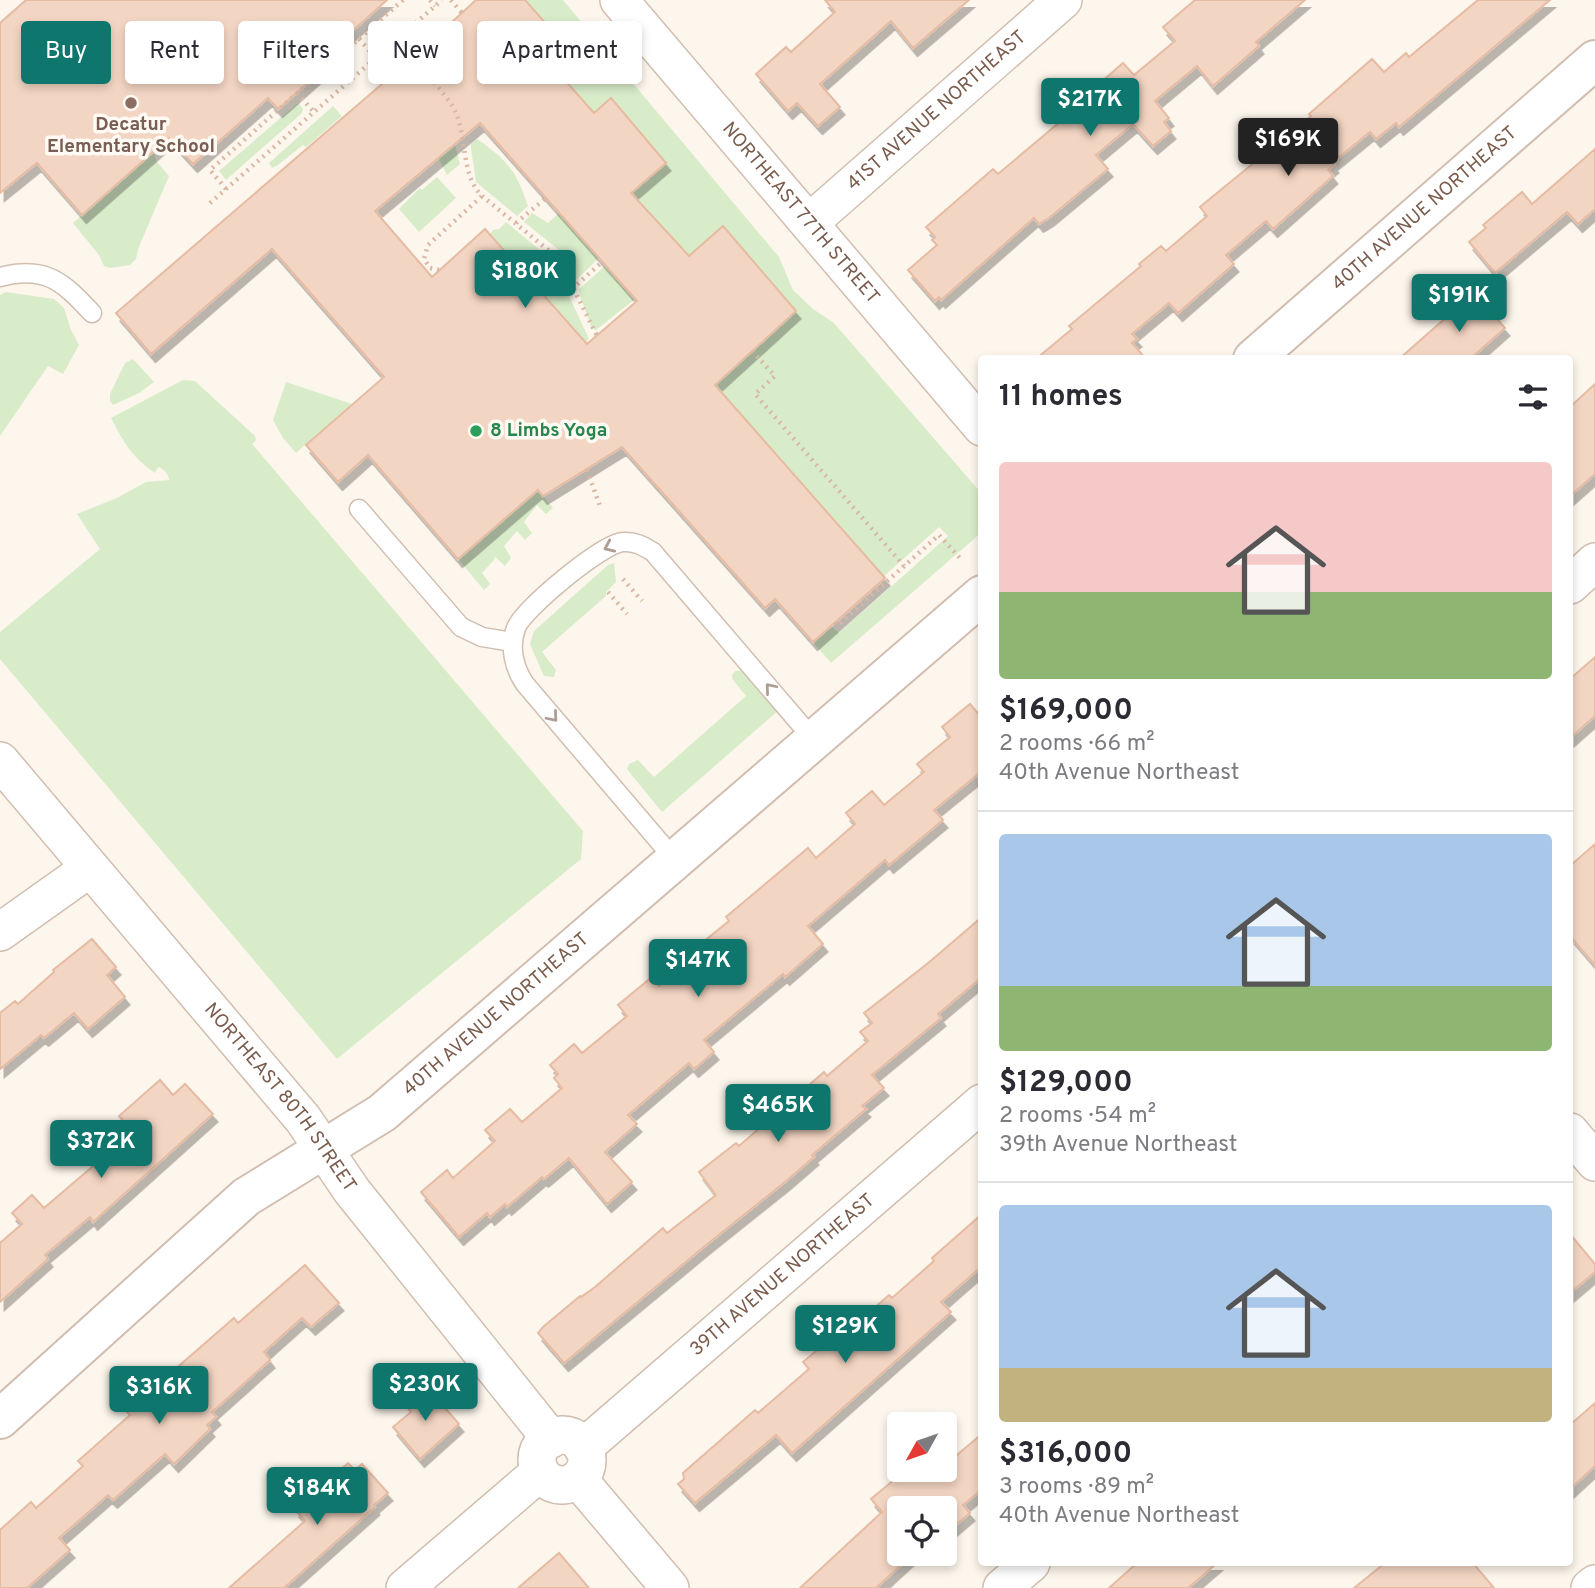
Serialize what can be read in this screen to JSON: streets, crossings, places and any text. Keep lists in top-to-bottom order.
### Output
{
  "streets": {
    "street": [
      "41ST AVENUE NORTHEAST",
      "40TH AVENUE NORTHEAST",
      "NORTHEAST 77TH STREET",
      "NORTHEAST 80TH STREET",
      "39TH AVENUE NORTHEAST"
    ]
  },
  "crossings": [
    ["41ST AVENUE NORTHEAST", "NORTHEAST 77TH STREET"],
    ["40TH AVENUE NORTHEAST", "NORTHEAST 80TH STREET"],
    ["NORTHEAST 80TH STREET", "39TH AVENUE NORTHEAST"]
  ],
  "places": ["Decatur Elementary School", "8 Limbs Yoga"],
  "north": "bottom left",
  "page": {
    "chip": [
      "Buy",
      "Rent",
      "Filters",
      "New",
      "Apartment"
    ],
    "price": [
      "$217K",
      "$169K",
      "$180K",
      "$191K",
      "$147K",
      "$465K",
      "$372K",
      "$129K",
      "$230K",
      "$316K",
      "$184K"
    ],
    "heading": "11 homes",
    "list": [
      {
        "name": "$169,000",
        "note": "2 rooms · 66 m² · 40th Avenue Northeast"
      },
      {
        "name": "$129,000",
        "note": "2 rooms · 54 m² · 39th Avenue Northeast"
      },
      {
        "name": "$316,000",
        "note": "3 rooms · 89 m² · 40th Avenue Northeast"
      }
    ]
  }
}
